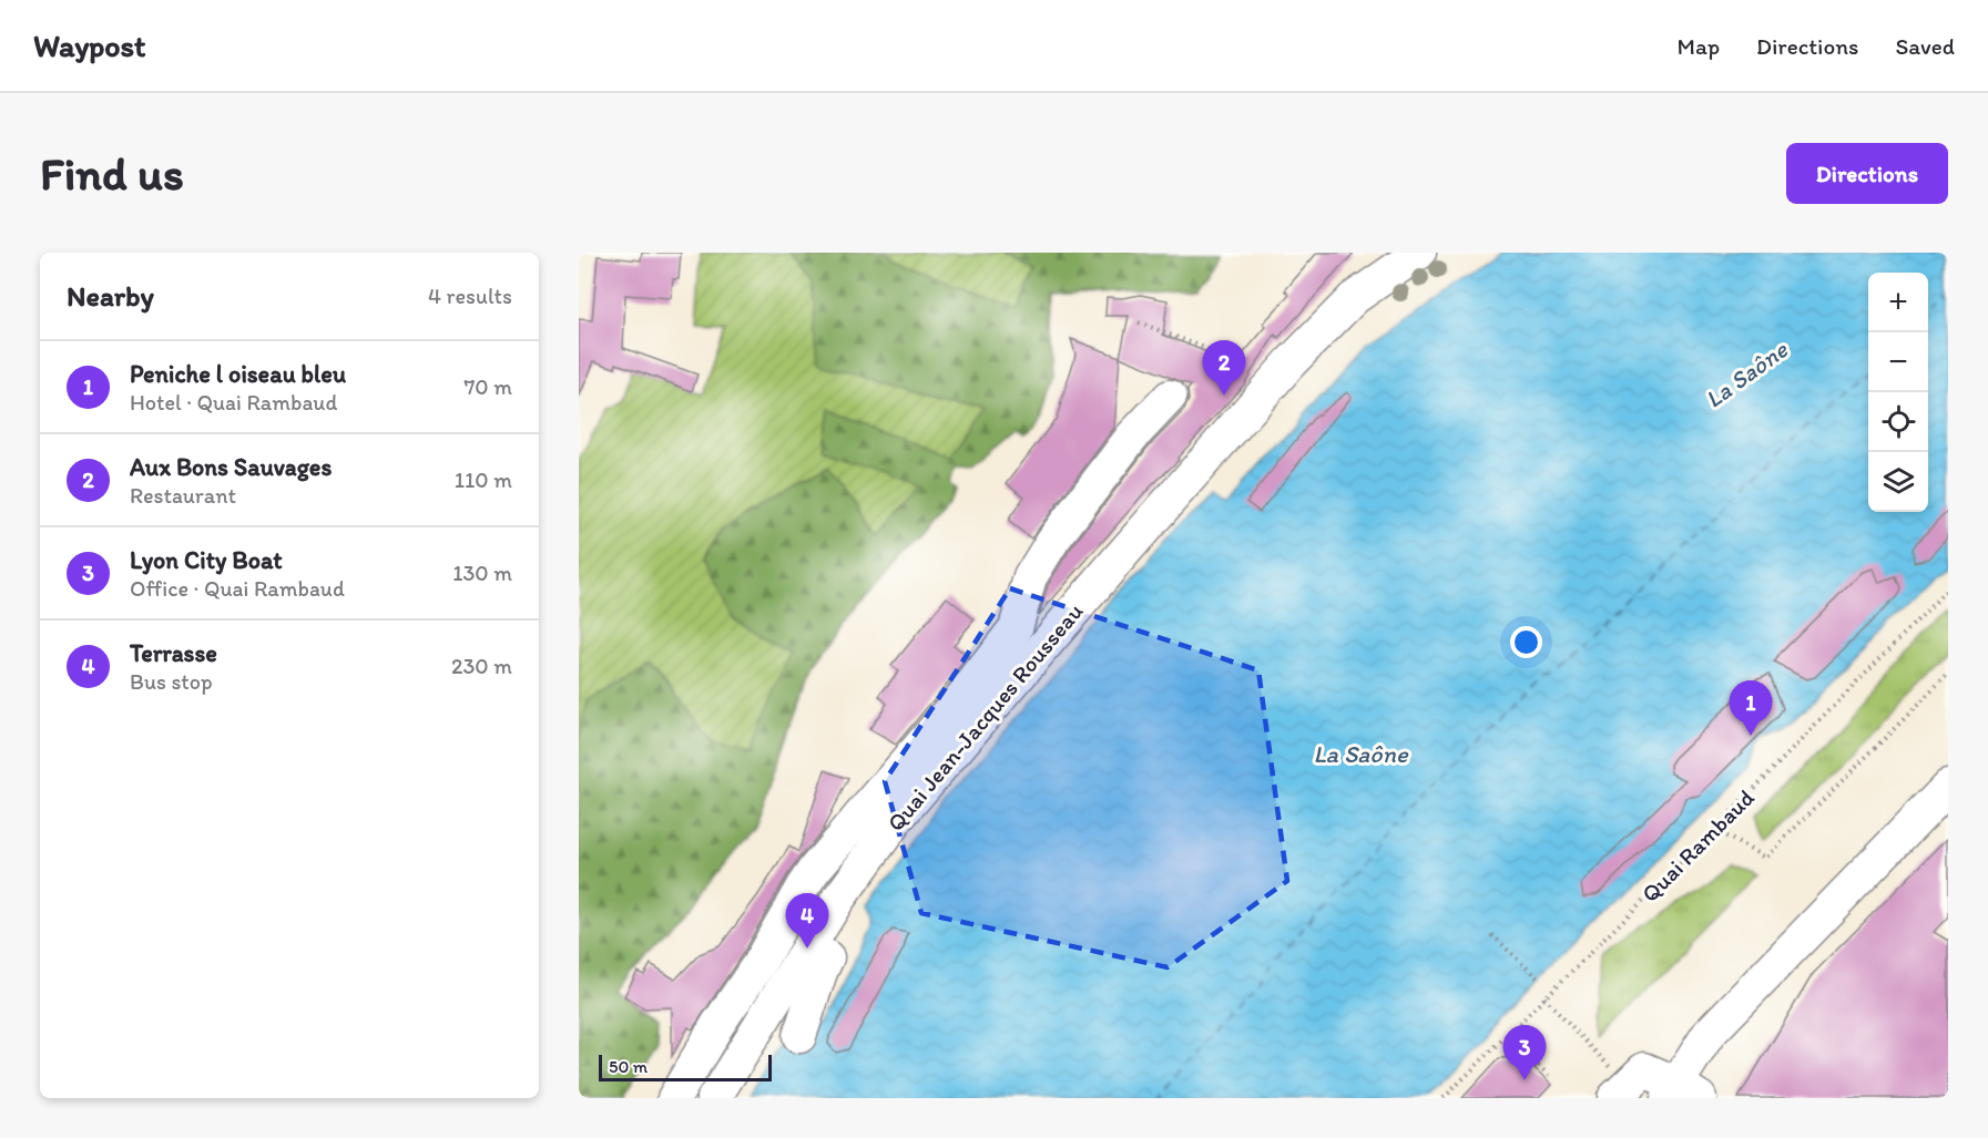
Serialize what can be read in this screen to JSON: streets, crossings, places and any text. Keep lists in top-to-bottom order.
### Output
{
  "streets": {
    "street": ["Quai Jean-Jacques Rousseau"],
    "path": ["Quai Rambaud"]
  },
  "water": ["La Saône"],
  "scale_bar": "50 m",
  "page": {
    "header": "Waypost",
    "nav": ["Map", "Directions", "Saved"],
    "buttons": "Directions",
    "title": "Find us",
    "heading": ["Nearby", "4 results"],
    "map_buttons": ["+", "−"],
    "list": [
      {
        "mark": "1",
        "name": "Peniche l oiseau bleu",
        "note": "Hotel · Quai Rambaud",
        "value": "70 m"
      },
      {
        "mark": "2",
        "name": "Aux Bons Sauvages",
        "note": "Restaurant",
        "value": "110 m"
      },
      {
        "mark": "3",
        "name": "Lyon City Boat",
        "note": "Office · Quai Rambaud",
        "value": "130 m"
      },
      {
        "mark": "4",
        "name": "Terrasse",
        "note": "Bus stop",
        "value": "230 m"
      }
    ],
    "pins": [
      "2",
      "1",
      "4",
      "3"
    ],
    "scale": "50 m"
  }
}
